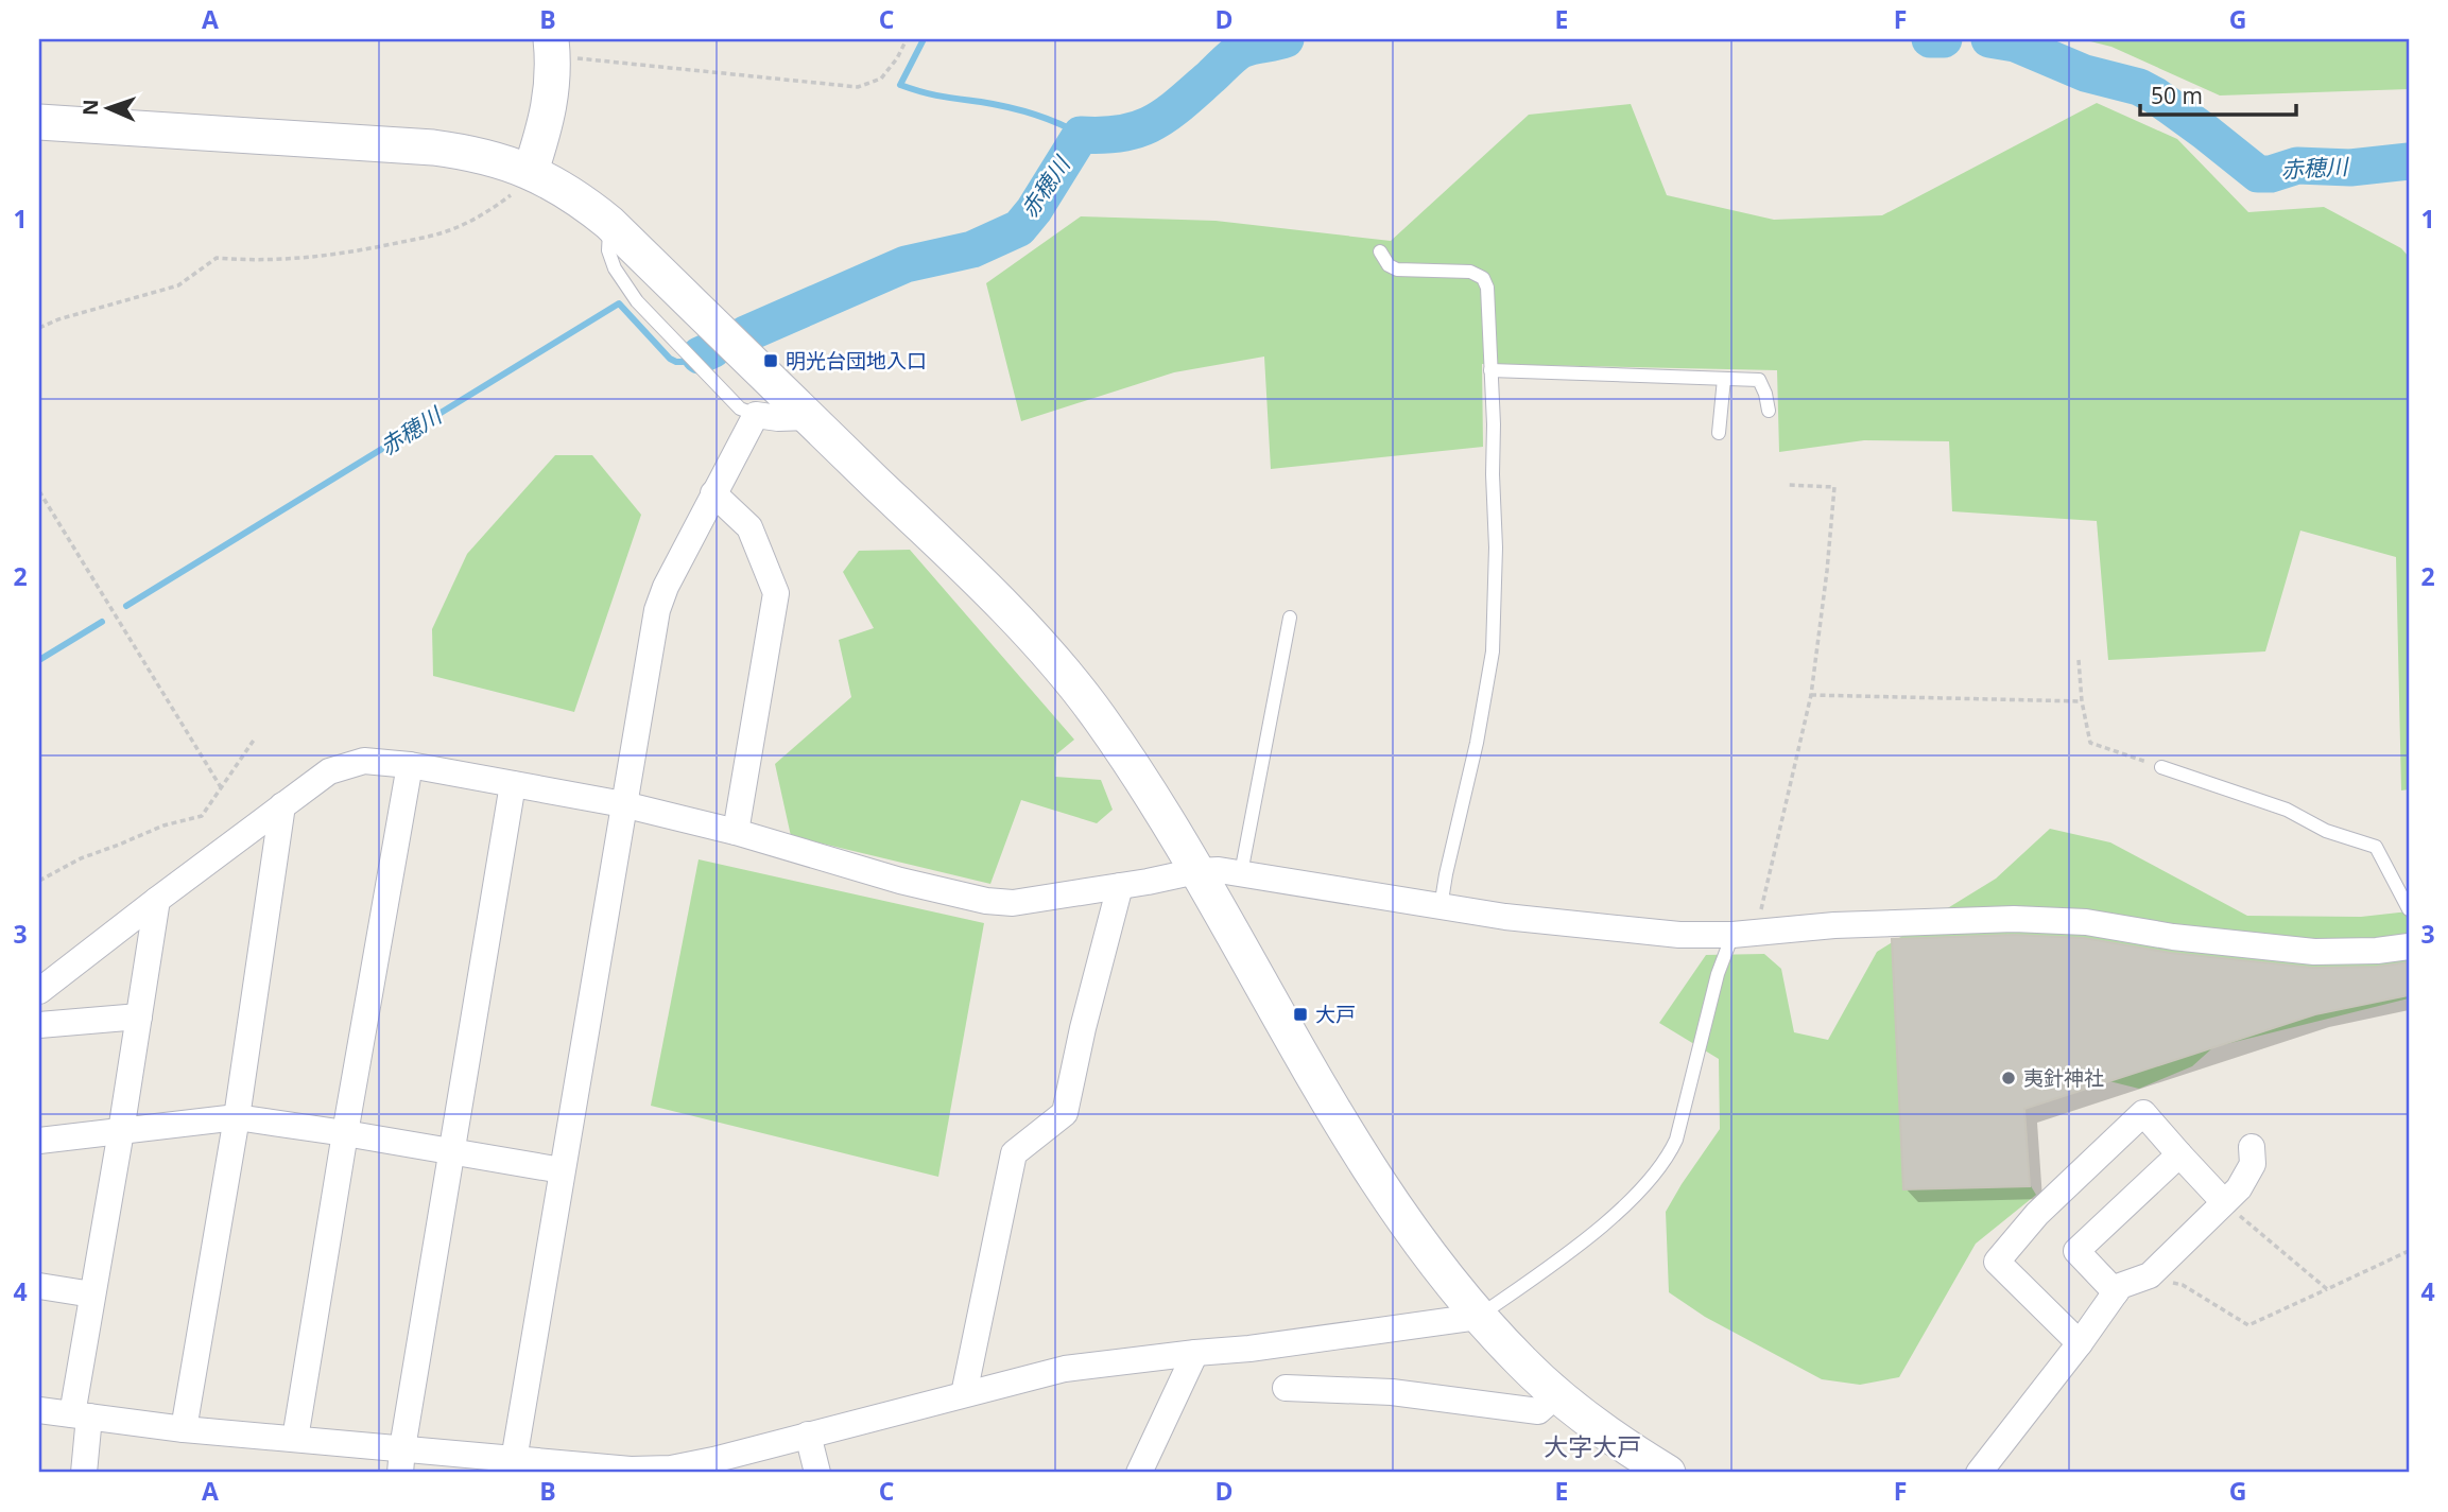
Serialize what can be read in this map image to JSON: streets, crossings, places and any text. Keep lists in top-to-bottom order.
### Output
{
  "districts": ["大字大戸"],
  "water": ["赤穂川"],
  "places": {
    "transit": ["明光台団地入口", "大戸"],
    "other": ["夷針神社"]
  },
  "scale_bar": "50 m",
  "north": "left",
  "grid": {
    "columns": [
      "A",
      "B",
      "C",
      "D",
      "E",
      "F",
      "G"
    ],
    "rows": [
      "1",
      "2",
      "3",
      "4"
    ]
  }
}
